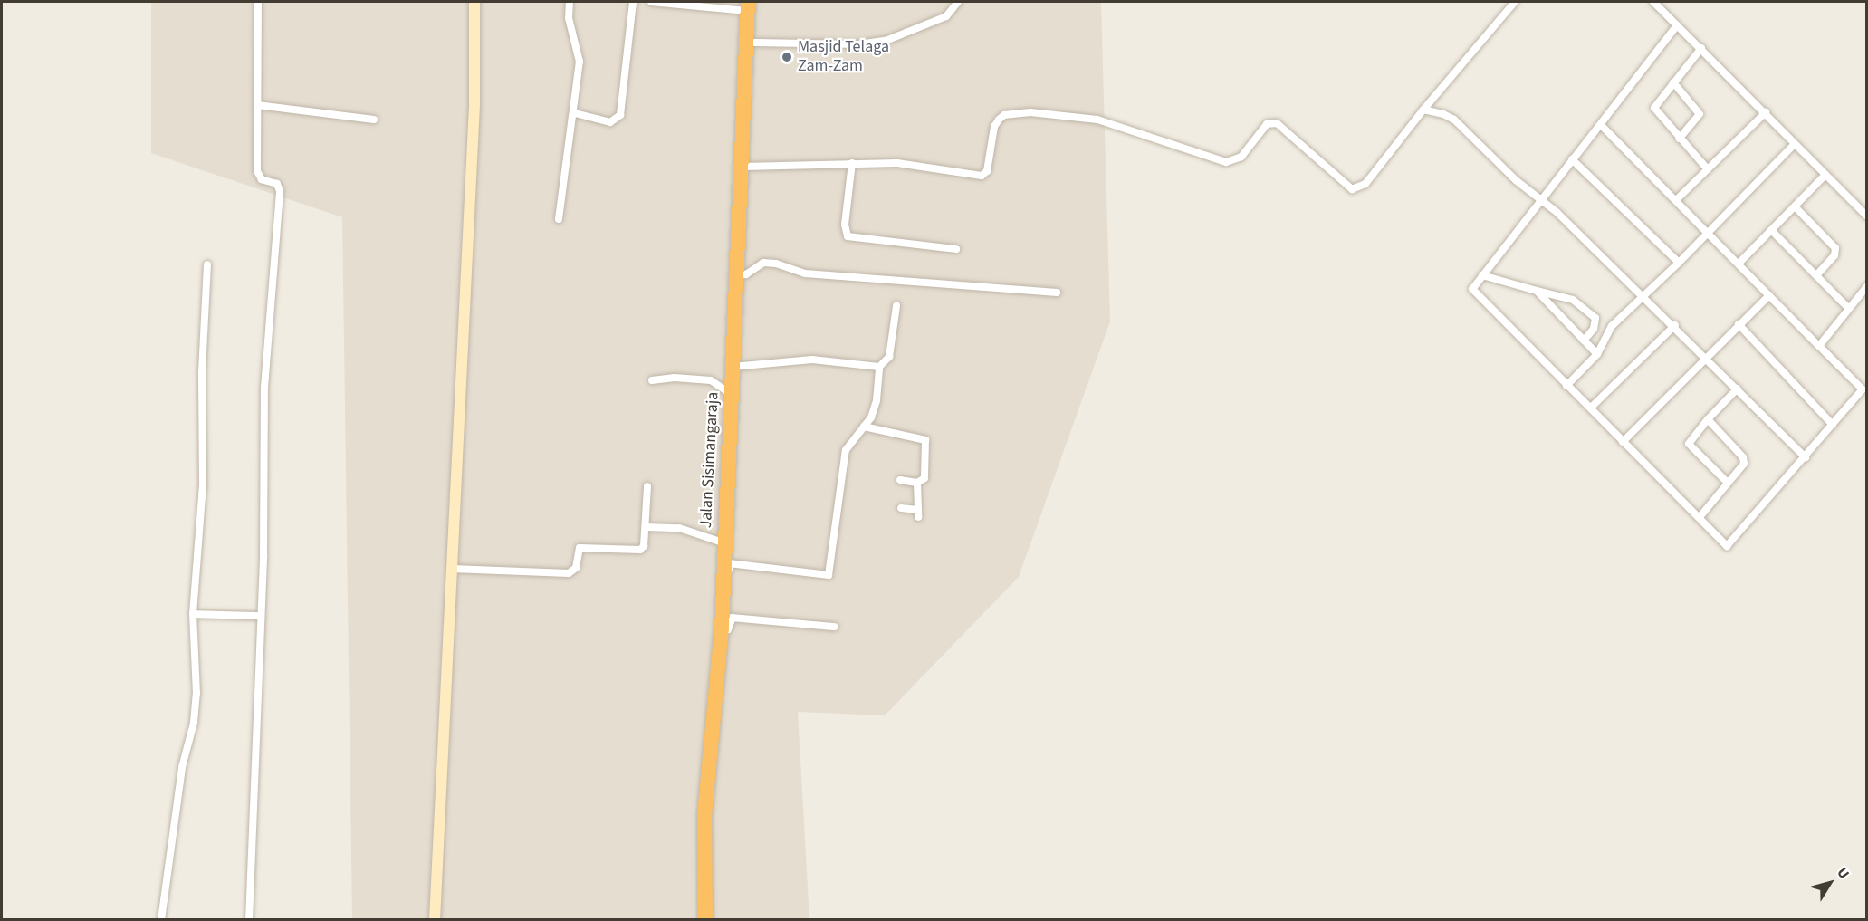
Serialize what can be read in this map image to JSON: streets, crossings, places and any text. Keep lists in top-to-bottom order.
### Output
{
  "streets": {
    "highway": ["Jalan Sisimangaraja"]
  },
  "places": ["Masjid Telaga Zam-Zam"],
  "north": "top right"
}
